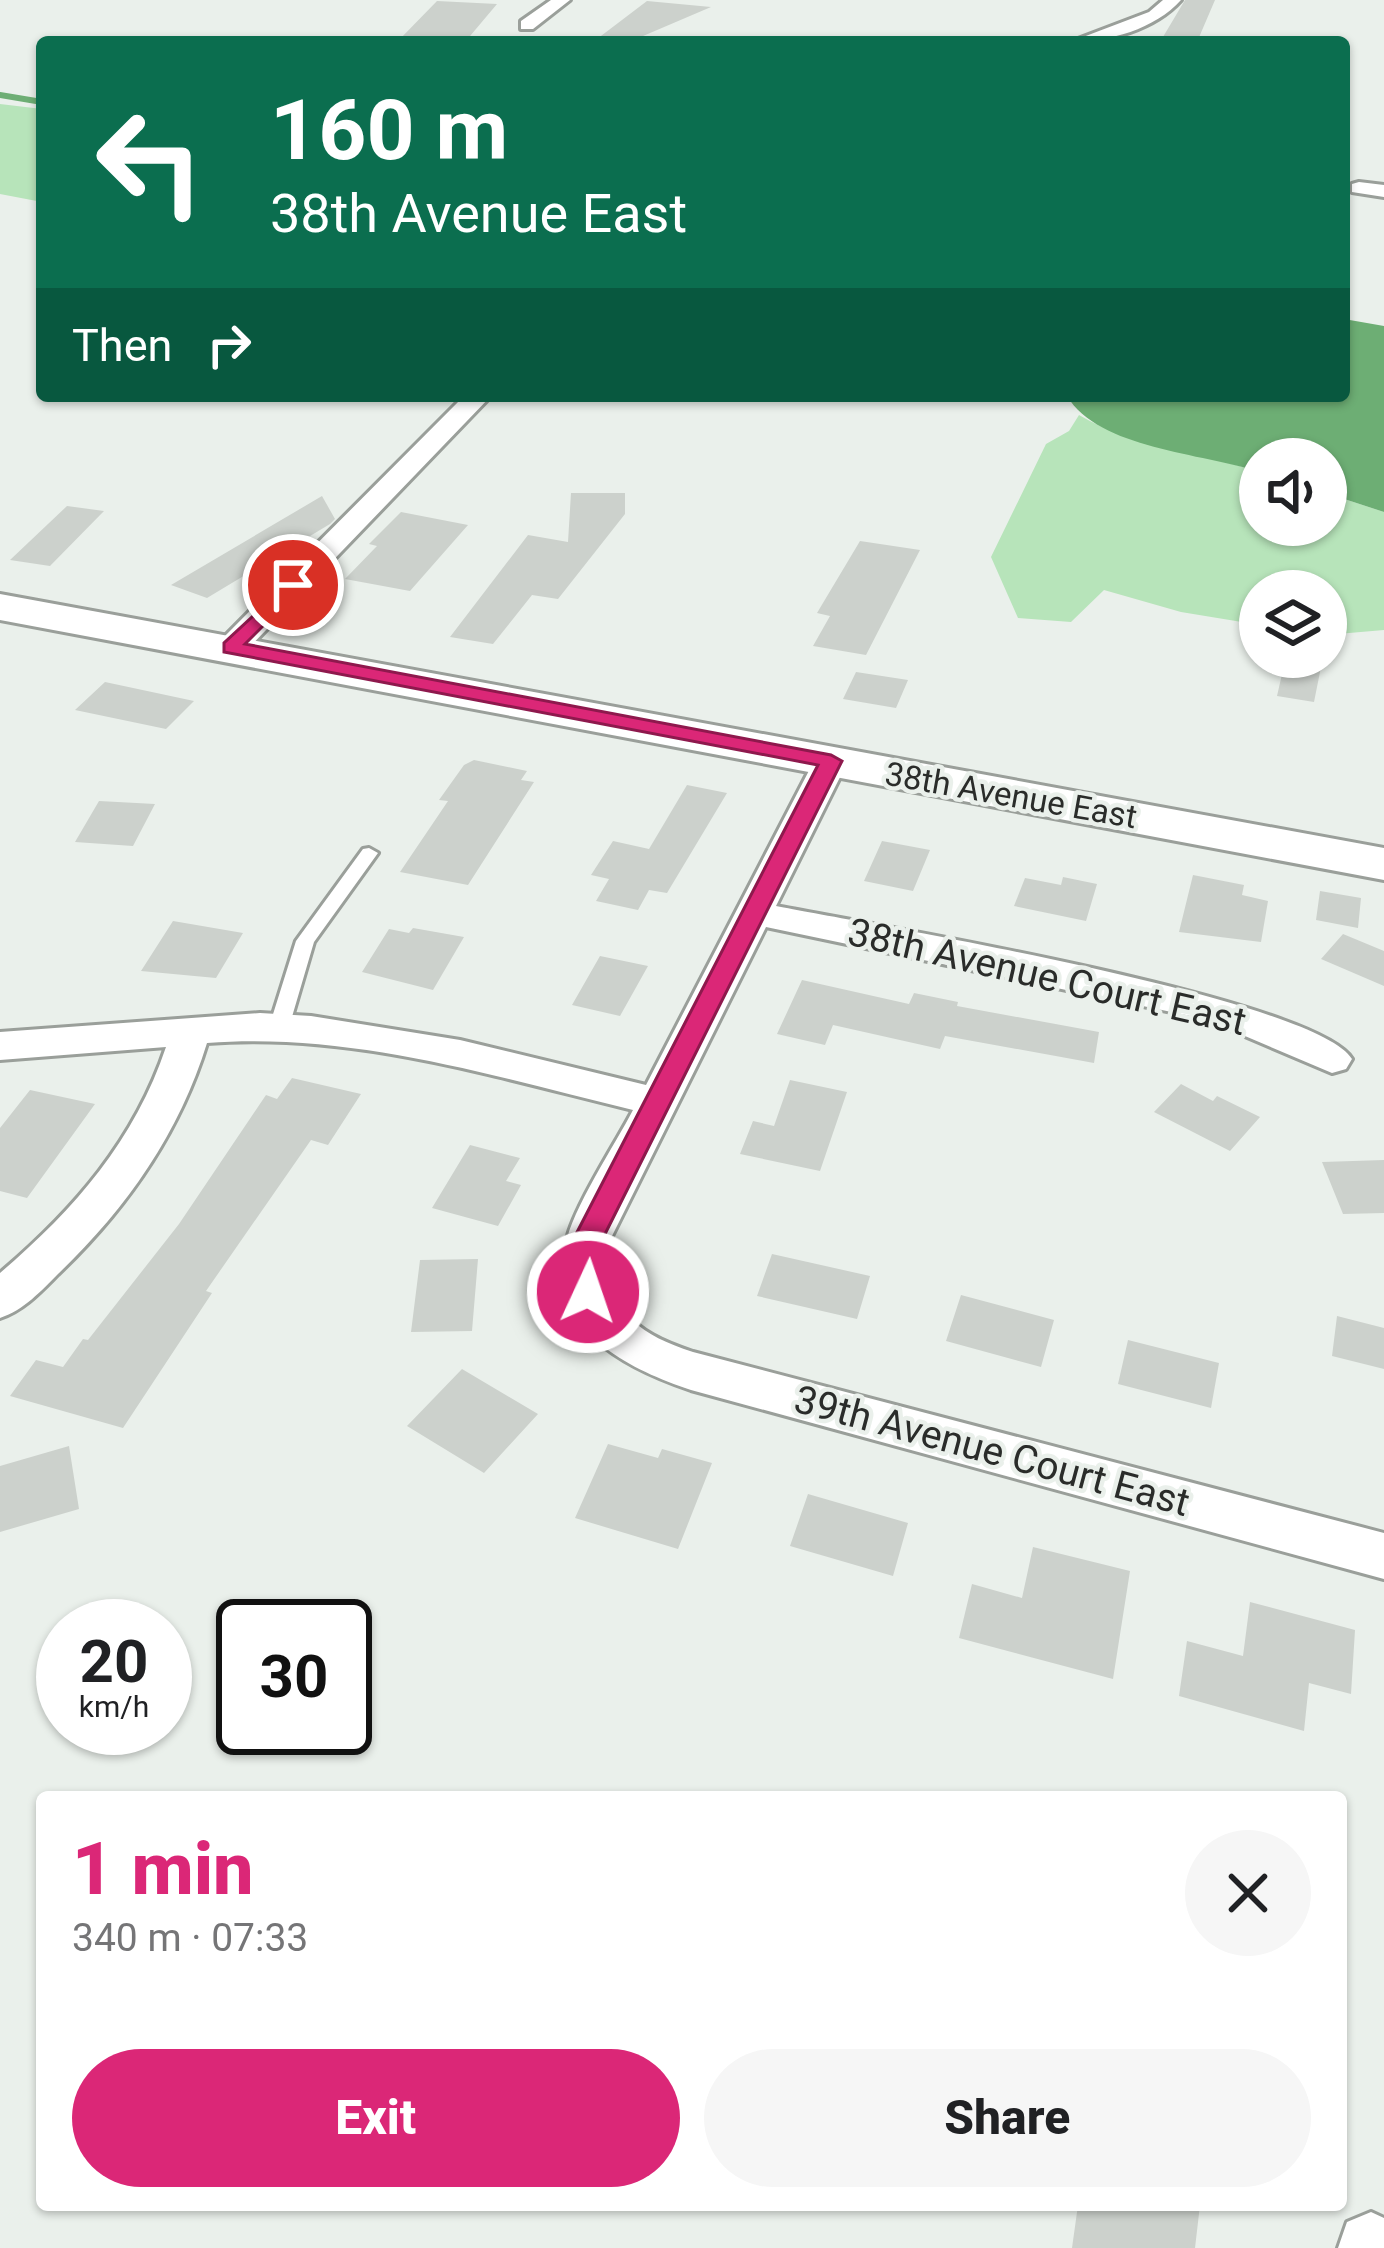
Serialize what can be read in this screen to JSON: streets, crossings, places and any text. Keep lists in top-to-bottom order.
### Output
{
  "streets": {
    "street": ["38th Avenue East", "38th Avenue Court East", "39th Avenue Court East"]
  },
  "page": {
    "turn": ["160 m", "38th Avenue East"],
    "then": "Then",
    "speed": "20 km/h",
    "limit": "30",
    "heading": ["1 min", "340 m · 07:33"],
    "buttons": ["Exit", "Share"]
  }
}
